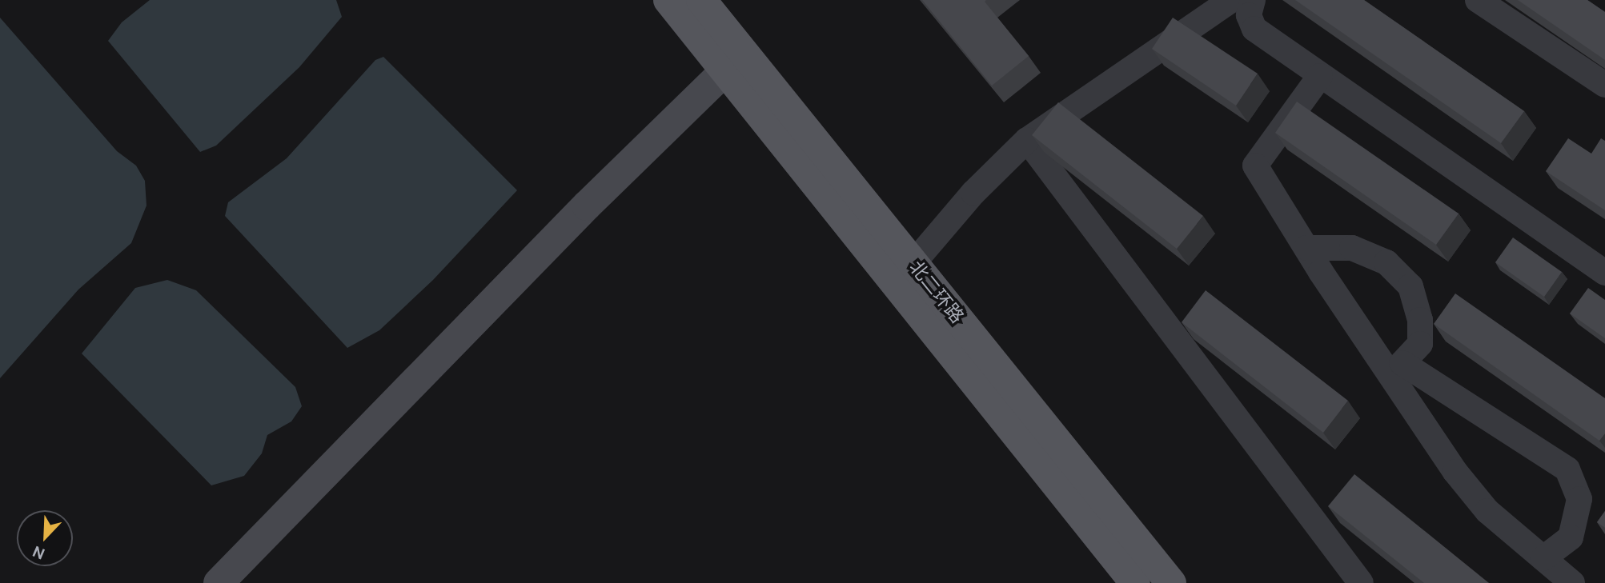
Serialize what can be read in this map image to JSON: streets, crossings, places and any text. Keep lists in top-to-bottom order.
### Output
{
  "streets": {
    "main road": ["北二环路"]
  },
  "north": "bottom left"
}
